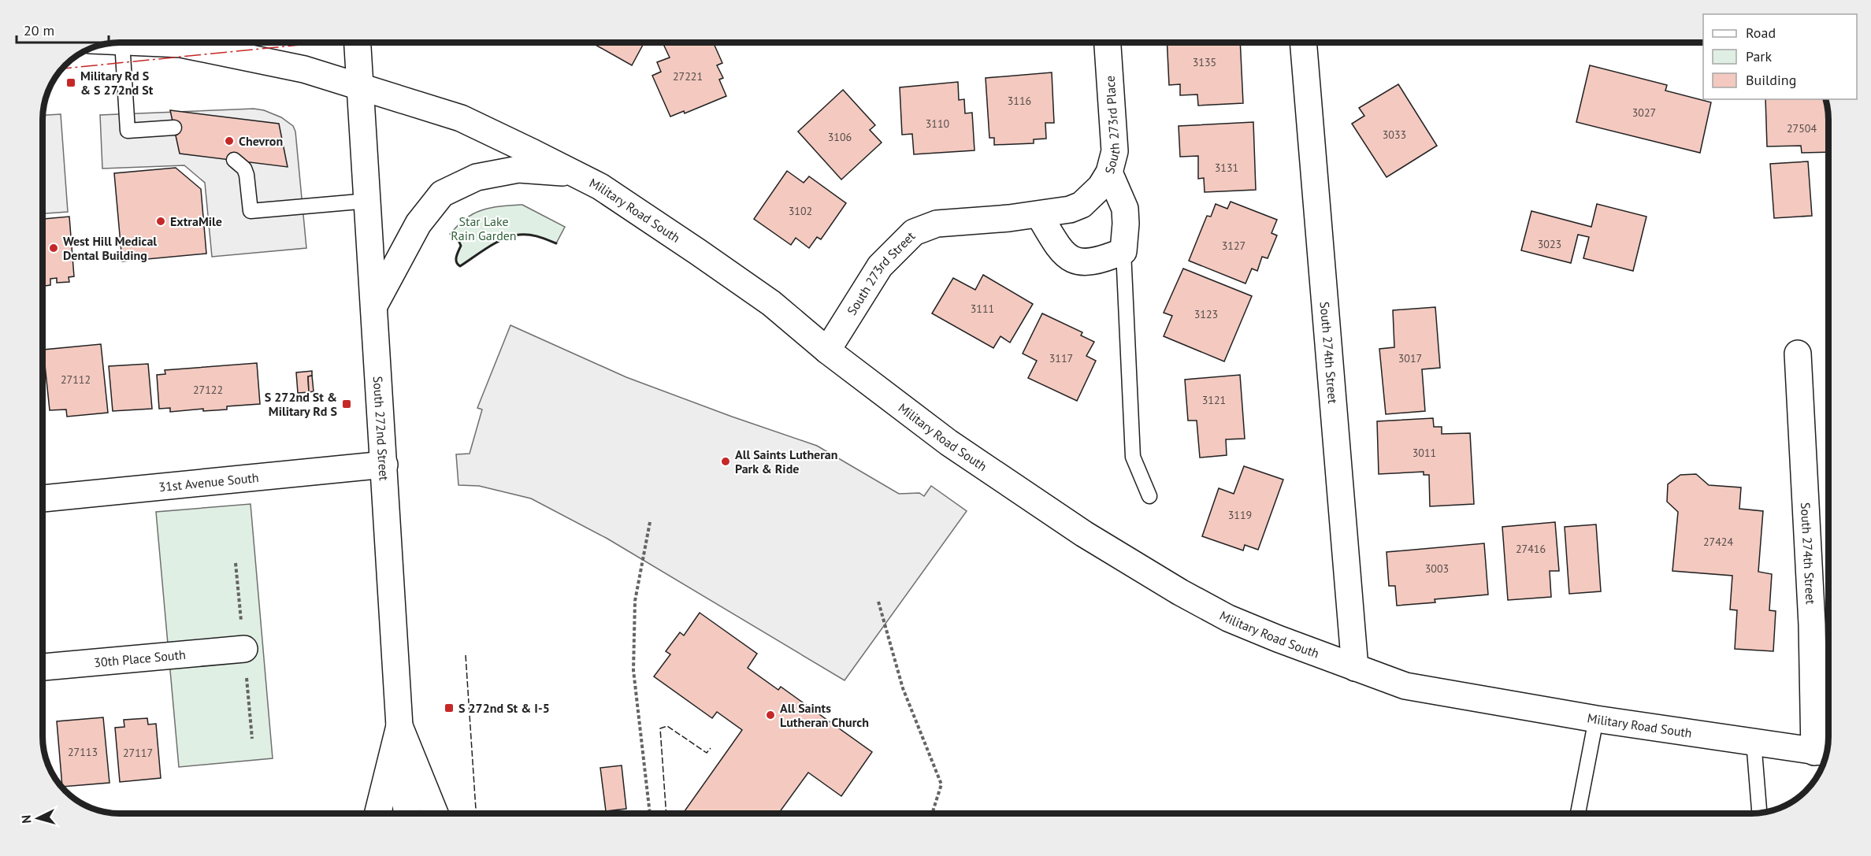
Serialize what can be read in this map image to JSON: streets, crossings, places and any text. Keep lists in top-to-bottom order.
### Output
{
  "streets": {
    "main road": [
      "South 273rd Place",
      "Military Road South",
      "South 273rd Street",
      "South 274th Street",
      "South 272nd Street",
      "31st Avenue South",
      "30th Place South"
    ]
  },
  "crossings": [
    ["South 273rd Place", "South 273rd Street"],
    ["Military Road South", "South 273rd Street"],
    ["Military Road South", "South 274th Street"],
    ["Military Road South", "South 272nd Street"],
    ["South 272nd Street", "31st Avenue South"]
  ],
  "parks": ["Star Lake Rain Garden"],
  "places": {
    "transit": ["Military Rd S & S 272nd St", "S 272nd St & Military Rd S", "S 272nd St & I-5"],
    "other": [
      "Chevron",
      "ExtraMile",
      "West Hill Medical Dental Building",
      "All Saints Lutheran Park & Ride",
      "All Saints Lutheran Church"
    ]
  },
  "house_numbers": [
    "3135",
    "27221",
    "3116",
    "3027",
    "3110",
    "27504",
    "3033",
    "3106",
    "3131",
    "3102",
    "3023",
    "3127",
    "3111",
    "3123",
    "3117",
    "3017",
    "27112",
    "27122",
    "3121",
    "3011",
    "3119",
    "27424",
    "27416",
    "3003",
    "27113",
    "27117"
  ],
  "legend": ["Road", "Park", "Building"],
  "scale_bar": "20 m",
  "north": "left"
}
